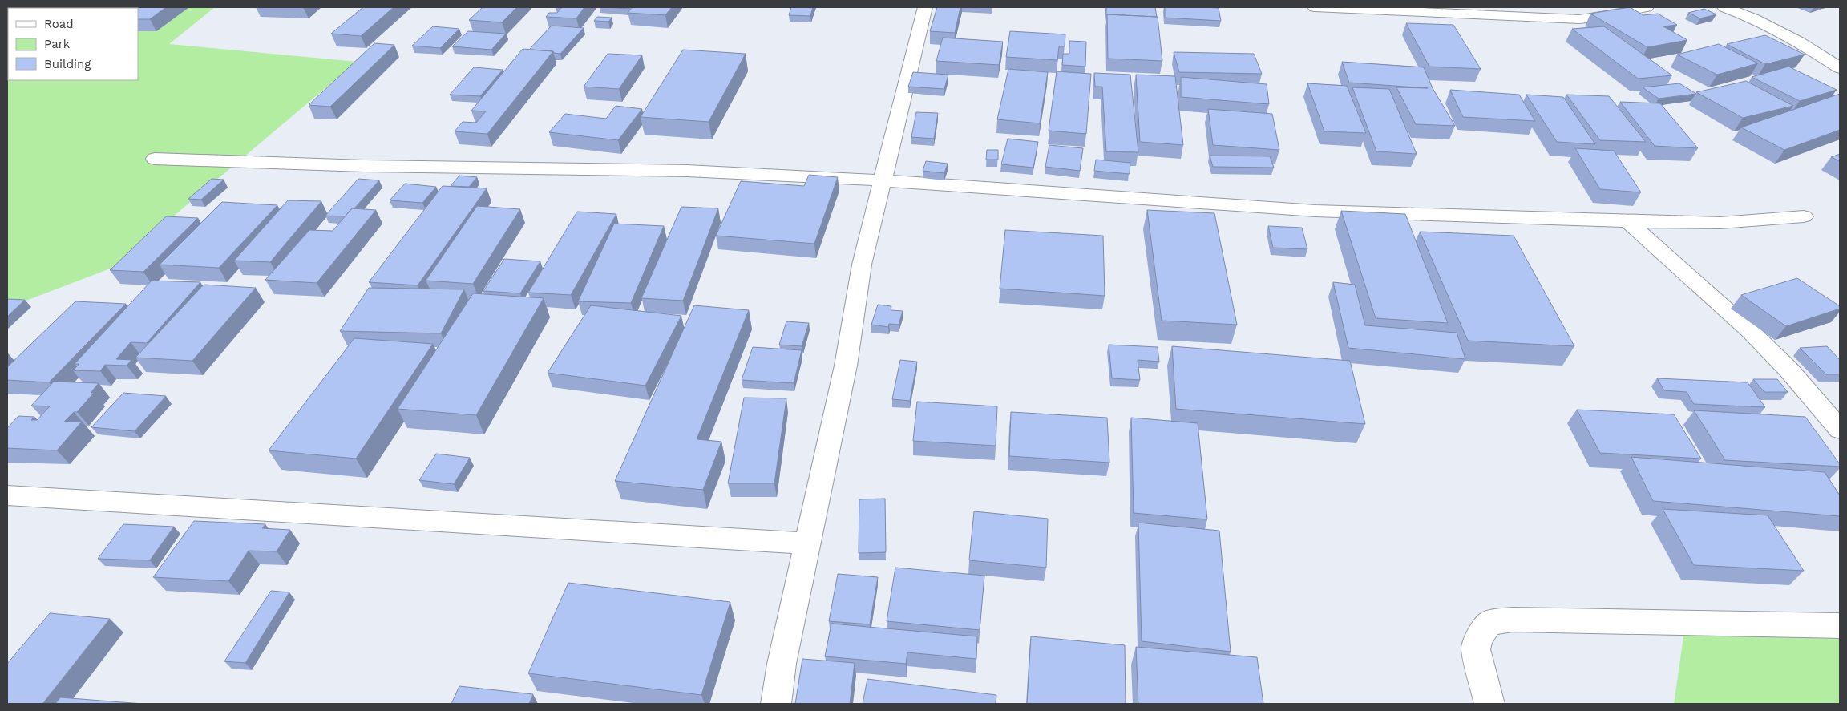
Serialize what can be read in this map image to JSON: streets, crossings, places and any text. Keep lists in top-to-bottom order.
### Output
{
  "legend": ["Road", "Park", "Building"]
}
